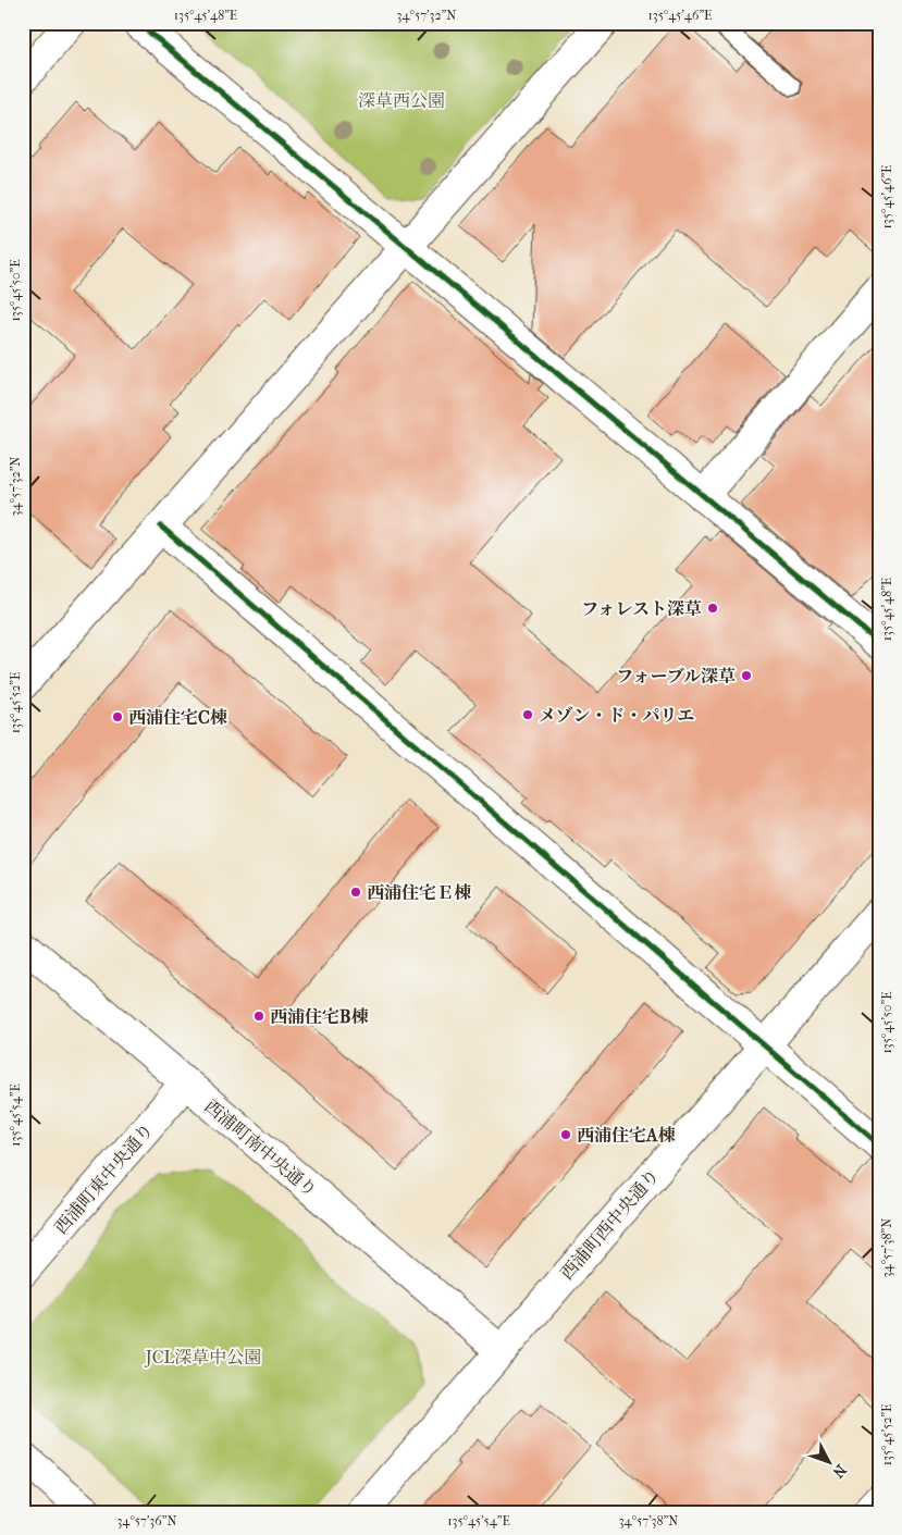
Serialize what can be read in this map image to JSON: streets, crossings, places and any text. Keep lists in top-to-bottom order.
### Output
{
  "streets": {
    "street": ["西浦町南中央通り", "西浦町東中央通り", "西浦町西中央通り"]
  },
  "crossings": [
    ["西浦町南中央通り", "西浦町東中央通り"],
    ["西浦町南中央通り", "西浦町西中央通り"]
  ],
  "parks": ["深草西公園", "JCL深草中公園"],
  "places": [
    "フォレスト深草",
    "フォーブル深草",
    "メゾン・ド・パリエ",
    "西浦住宅C棟",
    "西浦住宅Ｅ棟",
    "西浦住宅B棟",
    "西浦住宅A棟"
  ],
  "north": "bottom right",
  "coordinates": [
    "135°45'48\"E",
    "34°57'32\"N",
    "135°45'46\"E",
    "135°45'50\"E",
    "135°45'52\"E",
    "135°45'54\"E",
    "34°57'38\"N",
    "34°57'36\"N"
  ]
}
